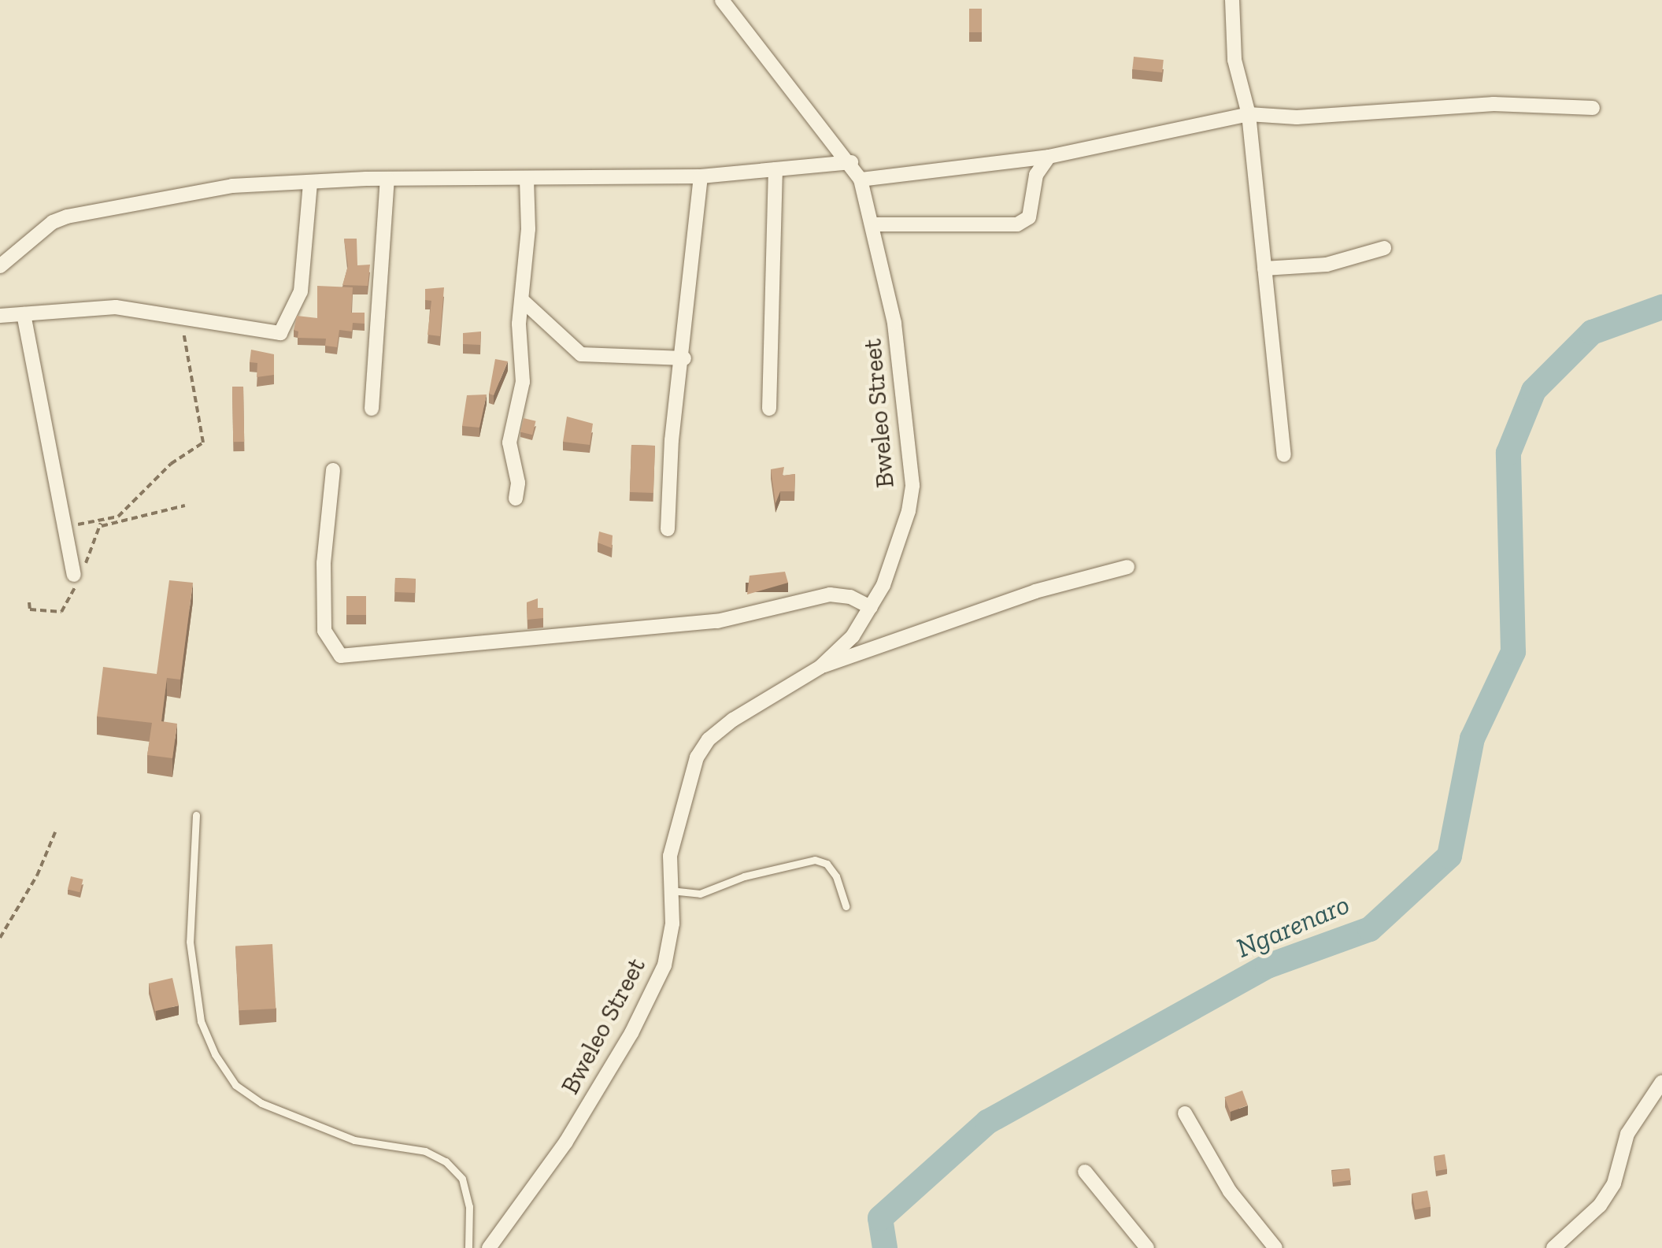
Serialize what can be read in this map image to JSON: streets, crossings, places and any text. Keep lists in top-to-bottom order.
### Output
{
  "streets": {
    "street": ["Bweleo Street"]
  },
  "water": ["Ngarenaro"]
}
